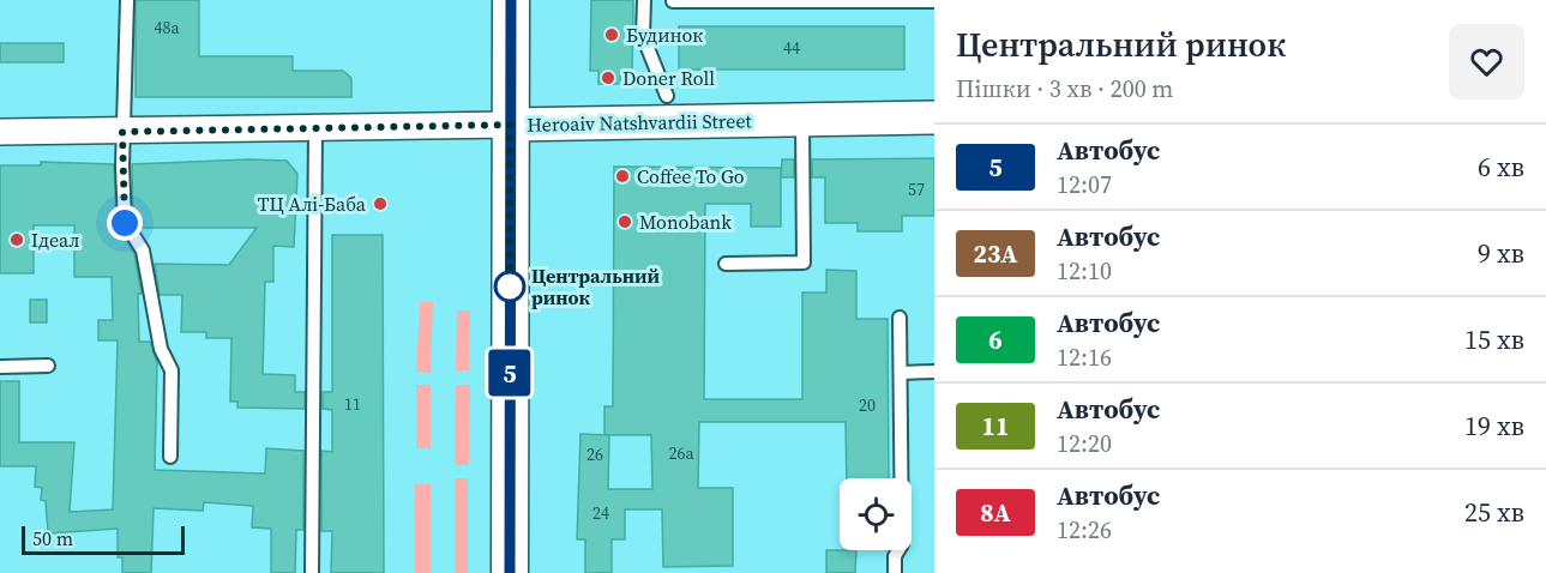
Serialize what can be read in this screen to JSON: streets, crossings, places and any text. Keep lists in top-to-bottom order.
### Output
{
  "streets": {
    "street": ["Heroaiv Natshvardii Street"]
  },
  "places": [
    "Будинок",
    "Doner Roll",
    "Coffee To Go",
    "ТЦ Алі-Баба",
    "Monobank",
    "Ідеал",
    "Центральний ринок"
  ],
  "lines": ["bus line 5"],
  "house_numbers": [
    "48а",
    "44",
    "57",
    "11",
    "20",
    "26а",
    "26",
    "24"
  ],
  "scale_bar": "50 m",
  "page": {
    "on_map": "5",
    "heading": ["Центральний ринок", "Пішки · 3 хв · 200 m"],
    "list": [
      {
        "mark": "5",
        "name": "Автобус",
        "note": "12:07",
        "value": "6 хв"
      },
      {
        "mark": "23А",
        "name": "Автобус",
        "note": "12:10",
        "value": "9 хв"
      },
      {
        "mark": "6",
        "name": "Автобус",
        "note": "12:16",
        "value": "15 хв"
      },
      {
        "mark": "11",
        "name": "Автобус",
        "note": "12:20",
        "value": "19 хв"
      },
      {
        "mark": "8А",
        "name": "Автобус",
        "note": "12:26",
        "value": "25 хв"
      }
    ],
    "scale": "50 m"
  }
}
